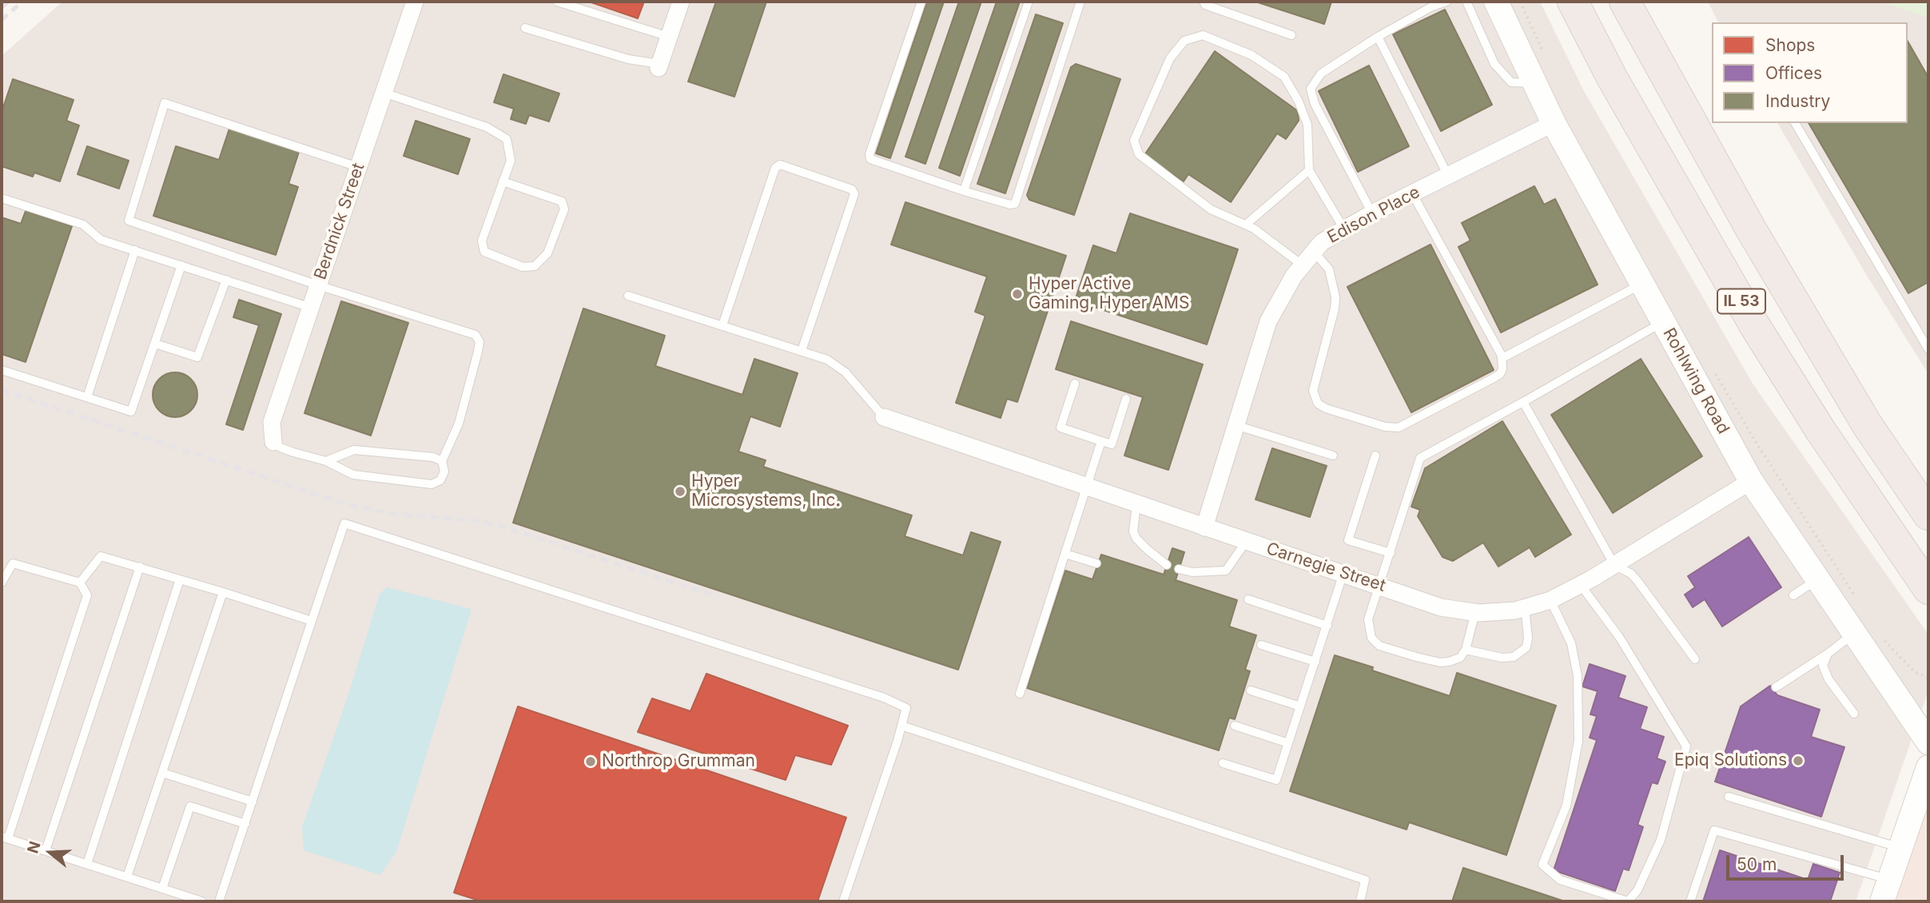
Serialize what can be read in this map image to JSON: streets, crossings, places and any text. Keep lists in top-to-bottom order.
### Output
{
  "streets": {
    "highway": ["IL 53"],
    "main road": ["Rohlwing Road"],
    "street": ["Edison Place", "Berdnick Street", "Carnegie Street"]
  },
  "crossings": [
    ["Edison Place", "Rohlwing Road"],
    ["Edison Place", "Carnegie Street"],
    ["Rohlwing Road", "Carnegie Street"]
  ],
  "places": [
    "Hyper Active Gaming, Hyper AMS",
    "Hyper Microsystems, Inc.",
    "Epiq Solutions",
    "Northrop Grumman"
  ],
  "legend": ["Shops", "Offices", "Industry"],
  "scale_bar": "50 m",
  "north": "left"
}
